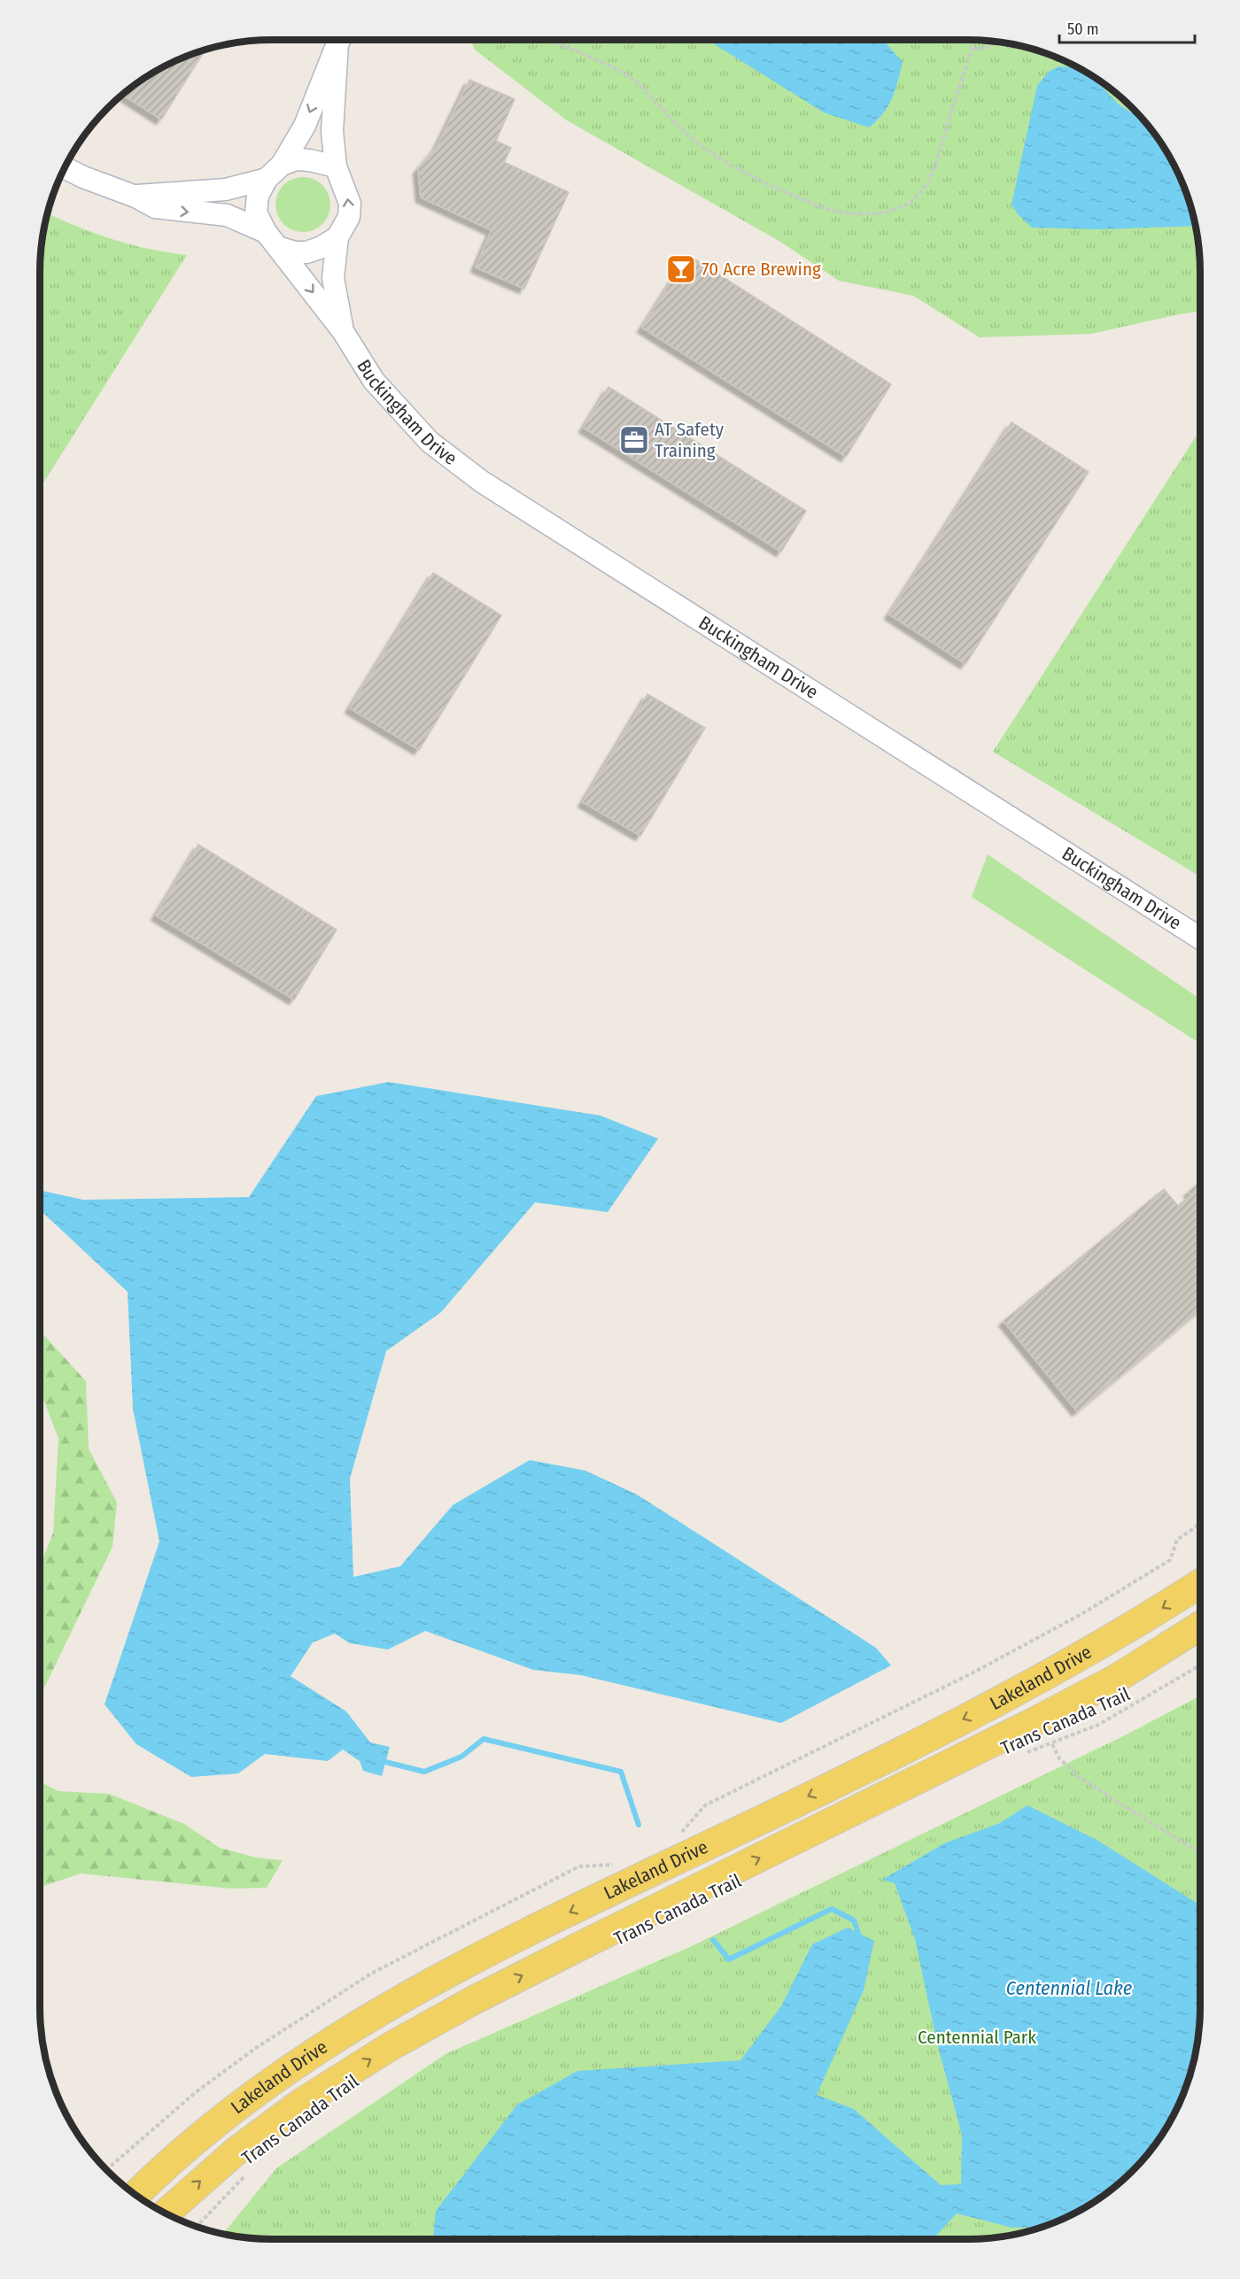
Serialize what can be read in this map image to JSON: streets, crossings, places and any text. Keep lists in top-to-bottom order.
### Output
{
  "streets": {
    "main road": ["Lakeland Drive"],
    "street": ["Buckingham Drive"],
    "path": ["Trans Canada Trail"]
  },
  "water": ["Centennial Lake"],
  "parks": ["Centennial Park"],
  "places": {
    "bar": ["70 Acre Brewing"],
    "office": ["AT Safety Training"]
  },
  "scale_bar": "50 m"
}
